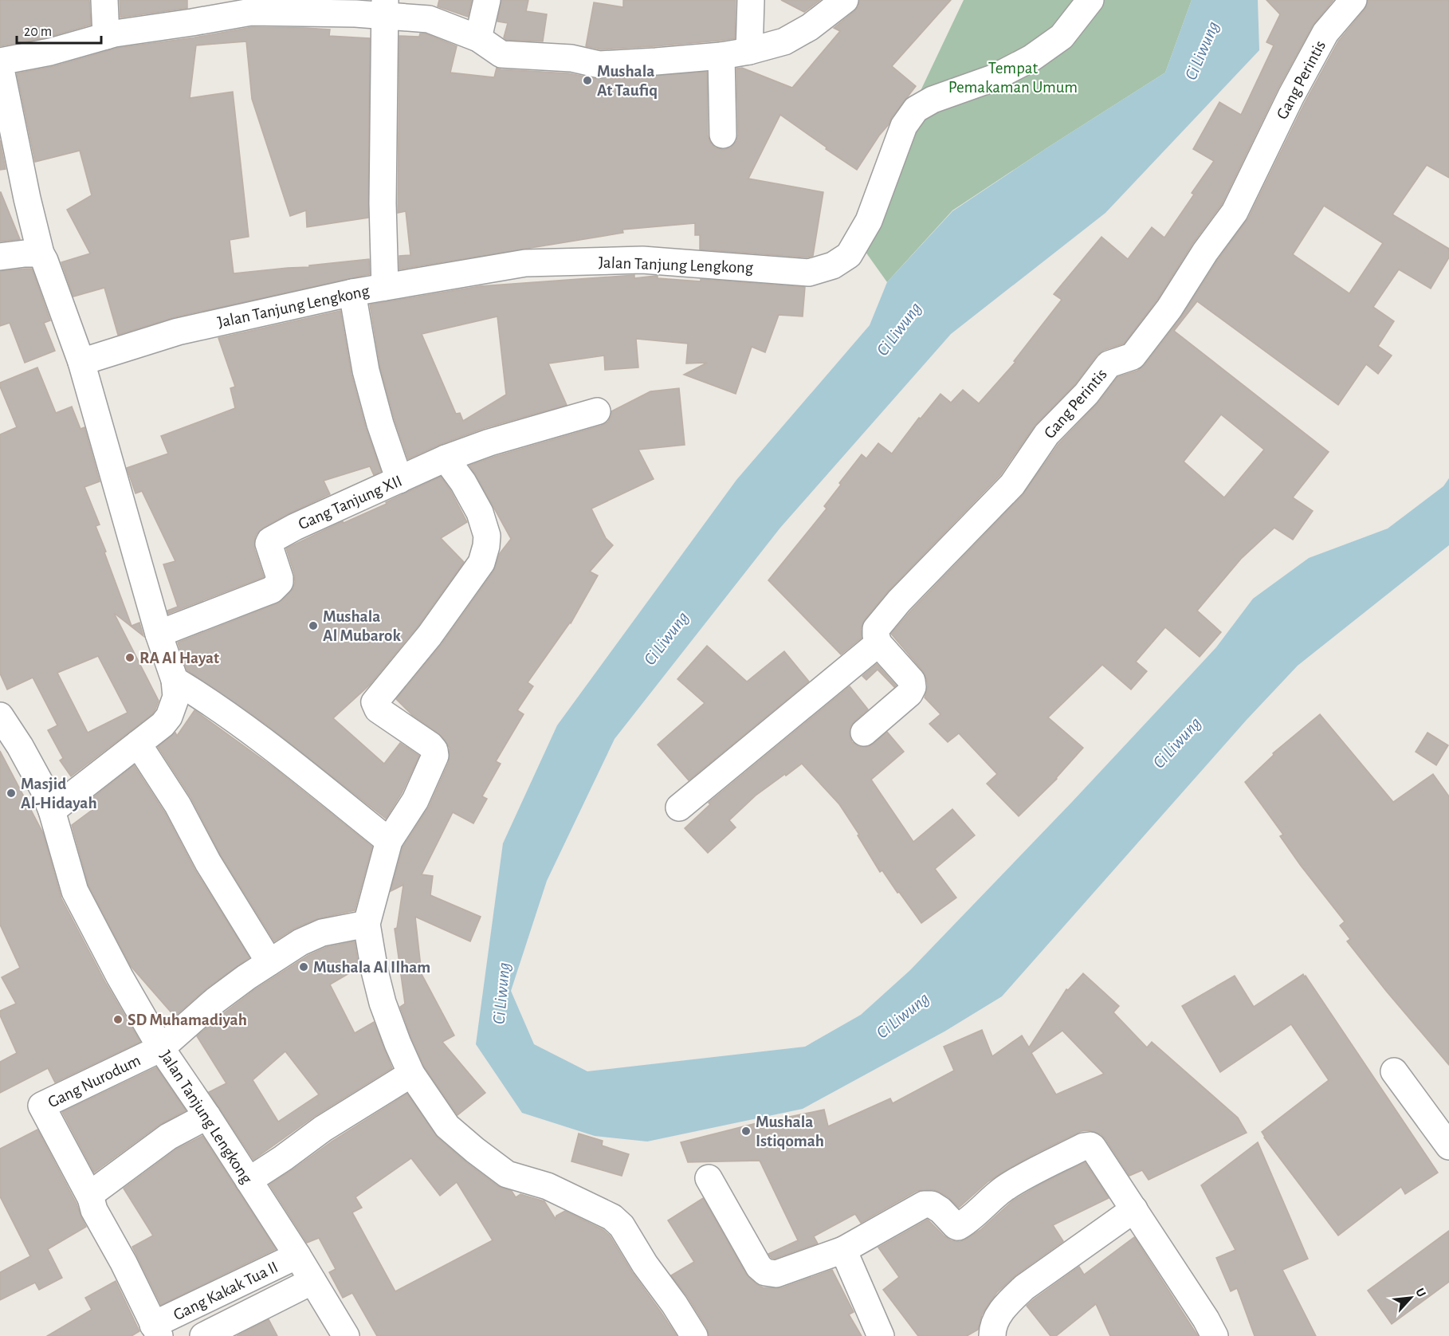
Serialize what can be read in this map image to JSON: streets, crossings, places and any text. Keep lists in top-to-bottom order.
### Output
{
  "streets": {
    "street": [
      "Gang Perintis",
      "Jalan Tanjung Lengkong",
      "Gang Tanjung XII",
      "Gang Nurodum",
      "Gang Kakak Tua II"
    ]
  },
  "crossings": [
    ["Jalan Tanjung Lengkong", "Gang Nurodum"],
    ["Jalan Tanjung Lengkong", "Gang Kakak Tua II"]
  ],
  "water": ["Ci Liwung"],
  "parks": ["Tempat Pemakaman Umum"],
  "places": [
    "Mushala At Taufiq",
    "Mushala Al Mubarok",
    "RA Al Hayat",
    "Masjid Al-Hidayah",
    "Mushala Al Ilham",
    "SD Muhamadiyah",
    "Mushala Istiqomah"
  ],
  "scale_bar": "20 m",
  "north": "top right"
}
